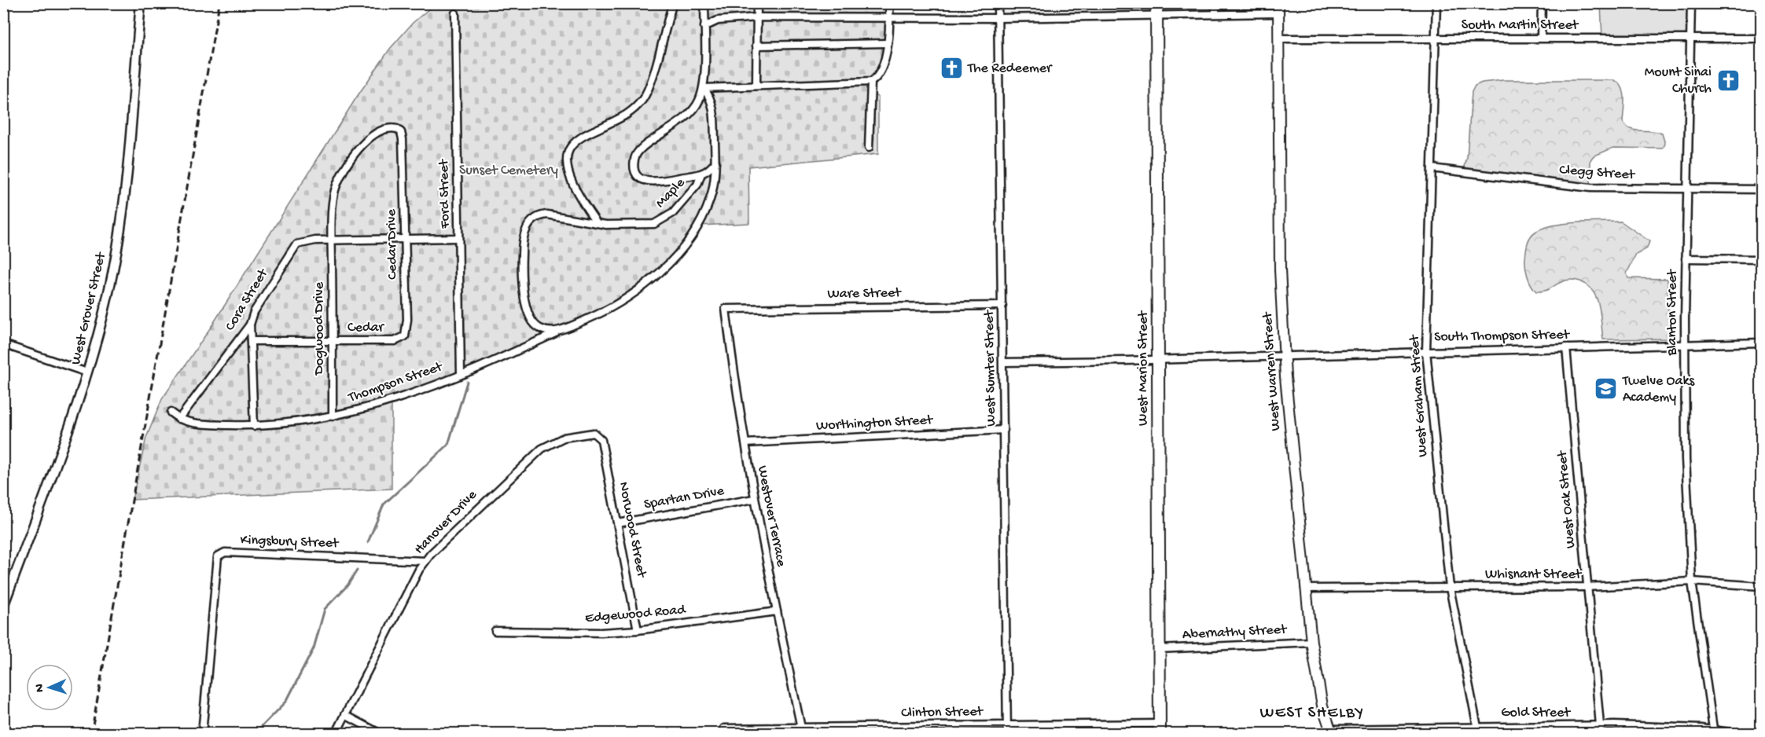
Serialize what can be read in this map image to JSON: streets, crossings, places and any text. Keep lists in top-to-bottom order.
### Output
{
  "streets": {
    "main road": ["West Marion Street", "West Warren Street"],
    "street": [
      "South Martin Street",
      "Clegg Street",
      "Maple",
      "Ford Street",
      "Cedar Drive",
      "Ware Street",
      "Cora Street",
      "West Grover Street",
      "Blanton Street",
      "Cedar",
      "Dogwood Drive",
      "South Thompson Street",
      "West Sumter Street",
      "Thompson Street",
      "West Graham Street",
      "Worthington Street",
      "Spartan Drive",
      "West Oak Street",
      "Westover Terrace",
      "Hanover Drive",
      "Norwood Street",
      "Kingsbury Street",
      "Whisnant Street",
      "Edgewood Road",
      "Abernathy Street",
      "Clinton Street",
      "Gold Street"
    ]
  },
  "crossings": [
    ["South Martin Street", "Blanton Street"],
    ["South Martin Street", "West Warren Street"],
    ["South Martin Street", "West Graham Street"],
    ["Clegg Street", "Blanton Street"],
    ["Clegg Street", "West Graham Street"],
    ["Maple", "Thompson Street"],
    ["Ford Street", "Cora Street"],
    ["Ford Street", "Thompson Street"],
    ["Cedar Drive", "Cora Street"],
    ["Cedar Drive", "Cedar"],
    ["Cedar Drive", "Dogwood Drive"],
    ["Ware Street", "West Sumter Street"],
    ["Ware Street", "Westover Terrace"],
    ["Cora Street", "Dogwood Drive"],
    ["Cora Street", "Thompson Street"],
    ["Blanton Street", "South Thompson Street"],
    ["Blanton Street", "Whisnant Street"],
    ["Blanton Street", "Gold Street"],
    ["Cedar", "Dogwood Drive"],
    ["Dogwood Drive", "Thompson Street"],
    ["South Thompson Street", "West Sumter Street"],
    ["South Thompson Street", "West Marion Street"],
    ["South Thompson Street", "West Warren Street"],
    ["South Thompson Street", "West Graham Street"],
    ["South Thompson Street", "West Oak Street"],
    ["West Sumter Street", "Worthington Street"],
    ["West Sumter Street", "Clinton Street"],
    ["West Marion Street", "Abernathy Street"],
    ["West Marion Street", "Clinton Street"],
    ["West Warren Street", "Whisnant Street"],
    ["West Warren Street", "Abernathy Street"],
    ["West Warren Street", "Gold Street"],
    ["West Graham Street", "Whisnant Street"],
    ["West Graham Street", "Gold Street"],
    ["Worthington Street", "Westover Terrace"],
    ["Spartan Drive", "Westover Terrace"],
    ["Spartan Drive", "Norwood Street"],
    ["West Oak Street", "Whisnant Street"],
    ["West Oak Street", "Gold Street"],
    ["Westover Terrace", "Edgewood Road"],
    ["Westover Terrace", "Clinton Street"],
    ["Hanover Drive", "Norwood Street"],
    ["Hanover Drive", "Kingsbury Street"],
    ["Norwood Street", "Edgewood Road"]
  ],
  "districts": ["WEST SHELBY"],
  "parks": ["Sunset Cemetery"],
  "places": {
    "church": ["The Redeemer", "Mount Sinai Church"],
    "school or university": ["Twelve Oaks Academy"]
  },
  "north": "left"
}
